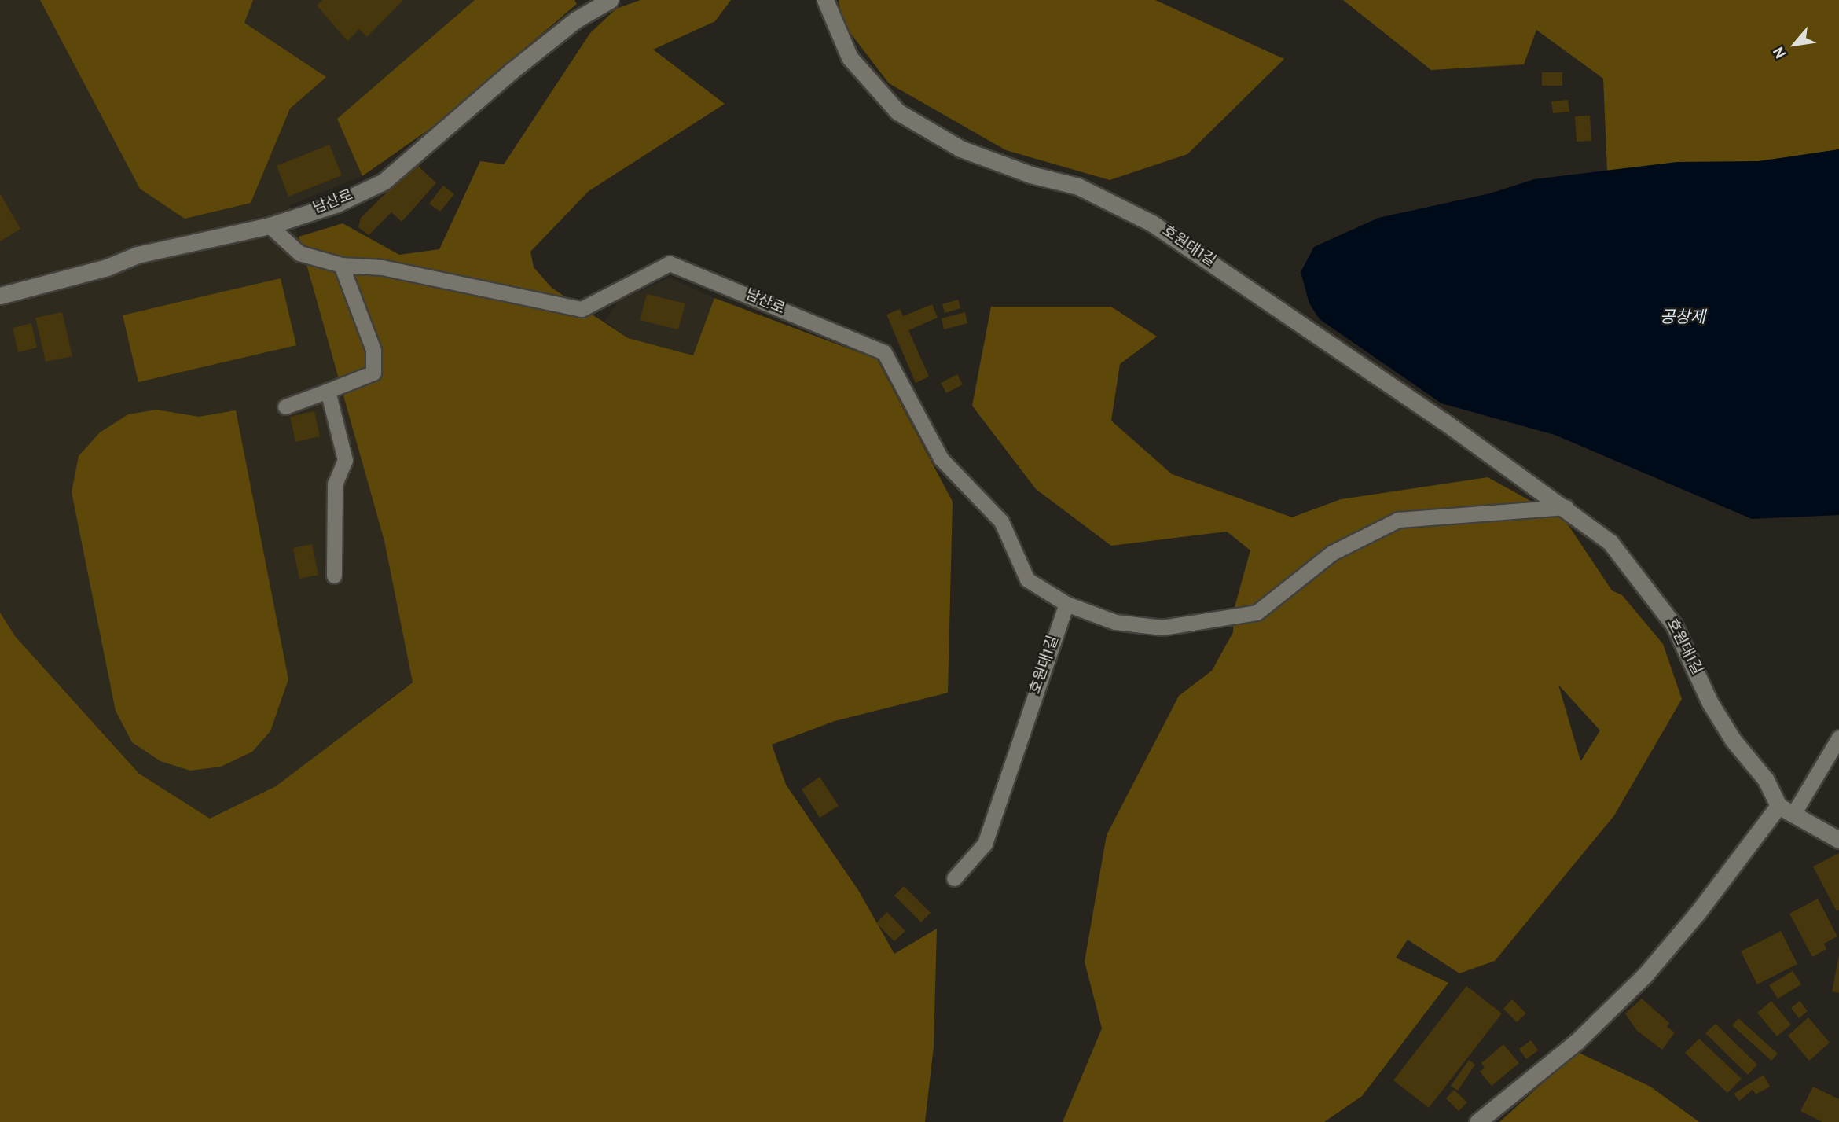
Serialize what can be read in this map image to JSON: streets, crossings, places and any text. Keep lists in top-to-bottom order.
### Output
{
  "streets": {
    "street": ["남산로", "호원대1길"]
  },
  "crossings": [
    ["남산로", "호원대1길"]
  ],
  "water": ["공창제"],
  "north": "bottom left"
}
